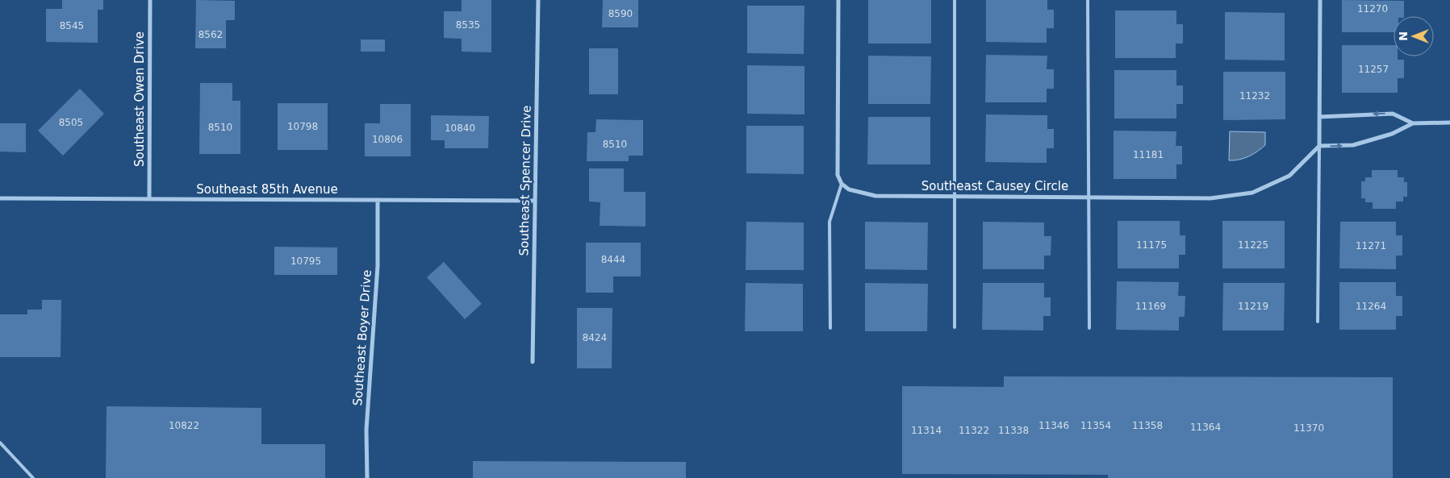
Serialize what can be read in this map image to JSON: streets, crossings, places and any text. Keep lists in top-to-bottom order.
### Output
{
  "streets": {
    "street": [
      "Southeast Owen Drive",
      "Southeast Spencer Drive",
      "Southeast Causey Circle",
      "Southeast 85th Avenue",
      "Southeast Boyer Drive"
    ]
  },
  "crossings": [
    ["Southeast Owen Drive", "Southeast 85th Avenue"],
    ["Southeast Spencer Drive", "Southeast 85th Avenue"],
    ["Southeast 85th Avenue", "Southeast Boyer Drive"]
  ],
  "house_numbers": [
    "11270",
    "8590",
    "8535",
    "8545",
    "8562",
    "11257",
    "11232",
    "8505",
    "10798",
    "8510",
    "10840",
    "10806",
    "8510",
    "11181",
    "11175",
    "11225",
    "11271",
    "8444",
    "10795",
    "11169",
    "11219",
    "11264",
    "8424",
    "10822",
    "11346",
    "11354",
    "11358",
    "11364",
    "11370",
    "11314",
    "11322",
    "11338"
  ],
  "north": "left"
}
